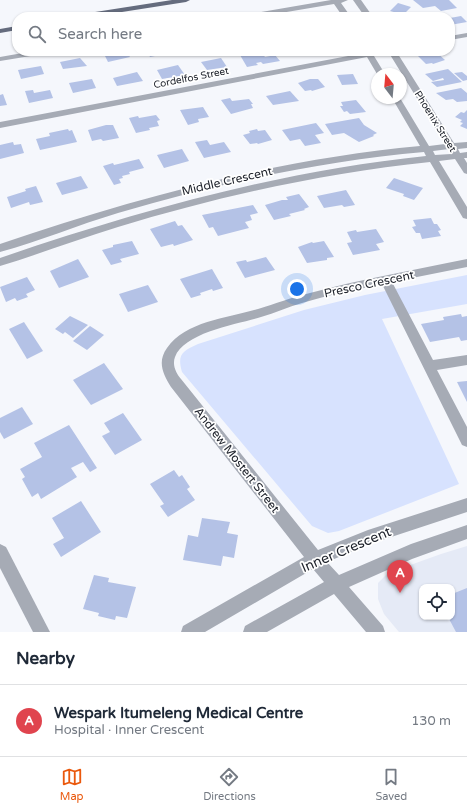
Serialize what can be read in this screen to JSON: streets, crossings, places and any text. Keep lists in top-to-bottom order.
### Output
{
  "streets": {
    "street": [
      "Cordelfos Street",
      "Phoenix Street",
      "Middle Crescent",
      "Presco Crescent",
      "Andrew Mostert Street",
      "Inner Crescent"
    ]
  },
  "crossings": [
    ["Phoenix Street", "Middle Crescent"],
    ["Presco Crescent", "Andrew Mostert Street"],
    ["Andrew Mostert Street", "Inner Crescent"]
  ],
  "north": "top",
  "page": {
    "search": "Search here",
    "pins": "A",
    "heading": "Nearby",
    "list": [
      {
        "mark": "A",
        "name": "Wespark Itumeleng Medical Centre",
        "note": "Hospital · Inner Crescent",
        "value": "130 m"
      }
    ],
    "nav": ["Map", "Directions", "Saved"]
  }
}
